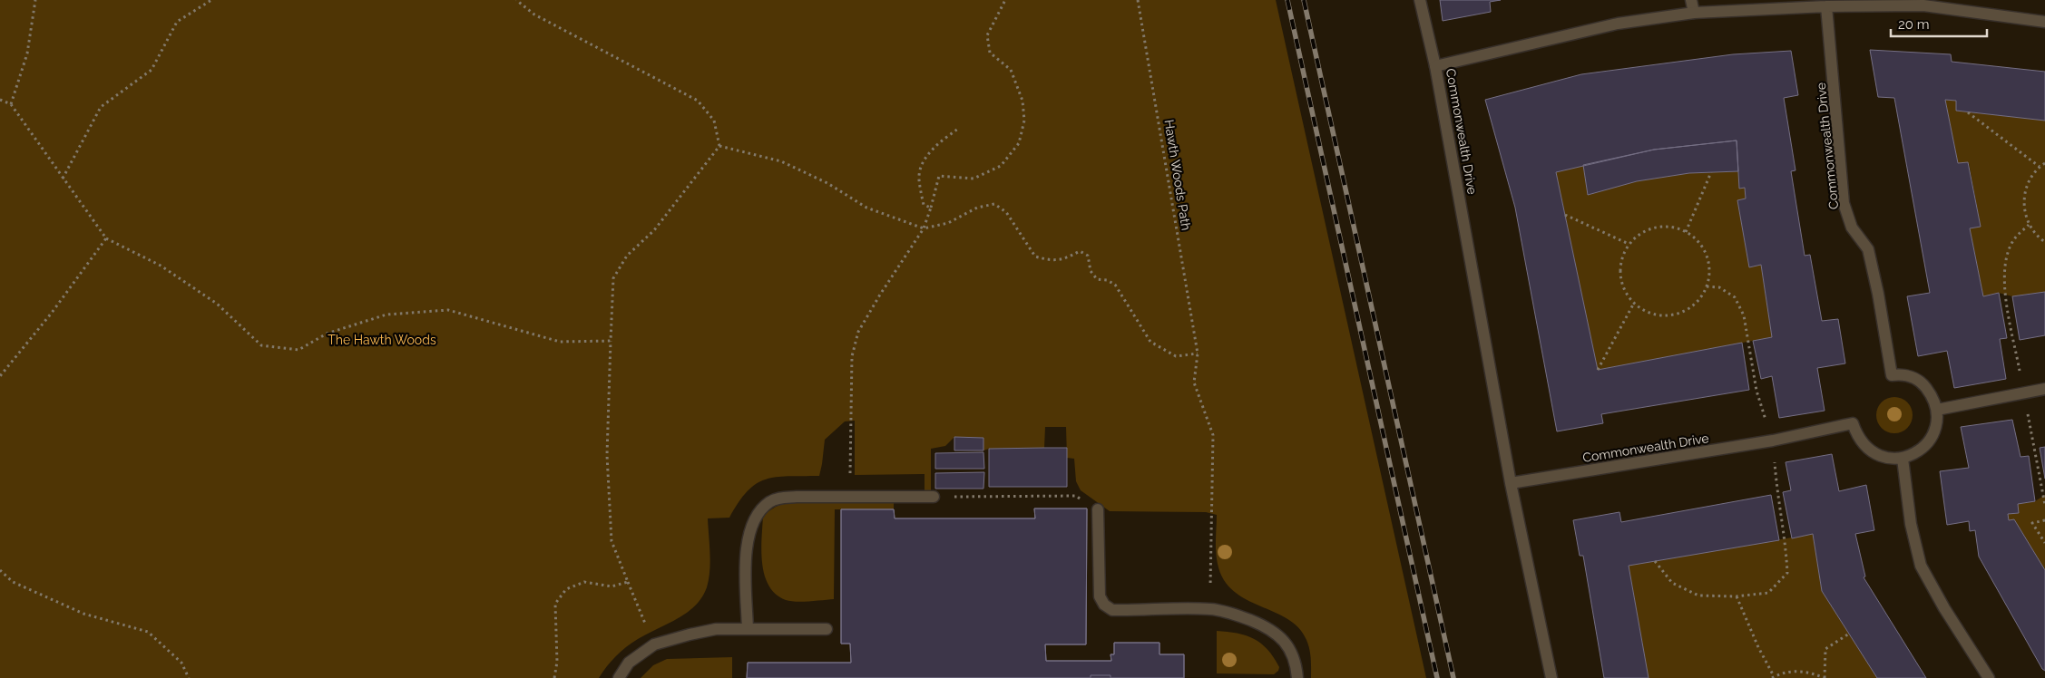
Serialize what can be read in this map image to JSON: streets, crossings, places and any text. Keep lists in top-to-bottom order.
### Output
{
  "streets": {
    "street": ["Commonwealth Drive"],
    "path": ["Hawth Woods Path"]
  },
  "parks": ["The Hawth Woods"],
  "scale_bar": "20 m"
}
